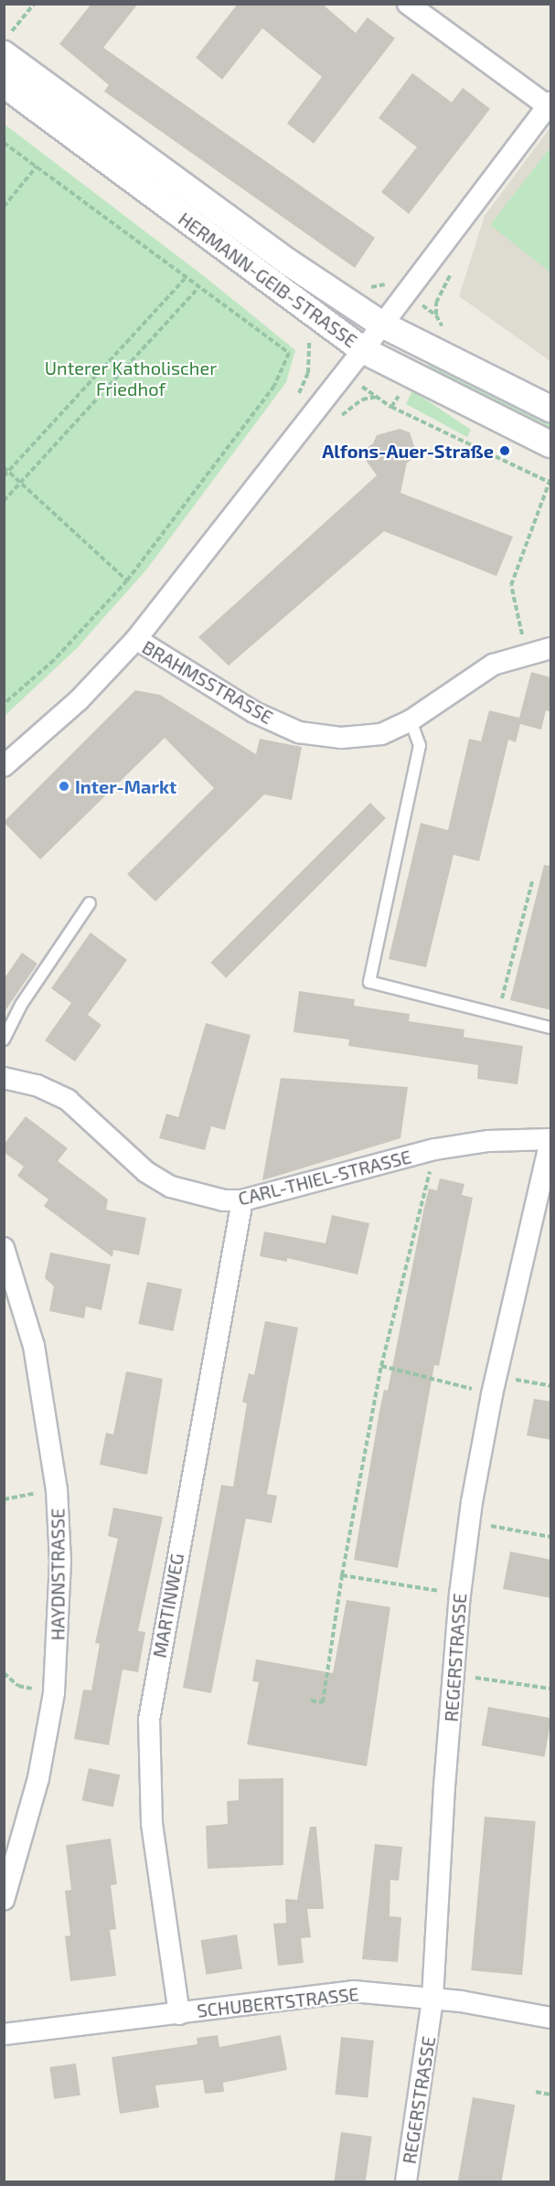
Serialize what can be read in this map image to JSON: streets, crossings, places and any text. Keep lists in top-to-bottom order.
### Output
{
  "streets": {
    "street": [
      "HERMANN-GEIB-STRASSE",
      "BRAHMSSTRASSE",
      "CARL-THIEL-STRASSE",
      "HAYDNSTRASSE",
      "MARTINWEG",
      "REGERSTRASSE",
      "SCHUBERTSTRASSE"
    ]
  },
  "crossings": [
    ["CARL-THIEL-STRASSE", "MARTINWEG"],
    ["CARL-THIEL-STRASSE", "REGERSTRASSE"],
    ["MARTINWEG", "SCHUBERTSTRASSE"],
    ["REGERSTRASSE", "SCHUBERTSTRASSE"]
  ],
  "parks": ["Unterer Katholischer Friedhof"],
  "places": ["Alfons-Auer-Straße", "Inter-Markt"]
}
